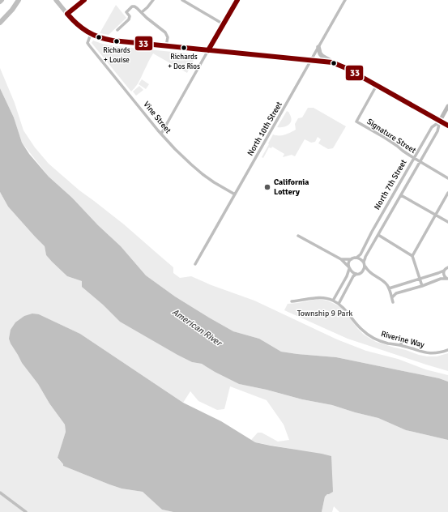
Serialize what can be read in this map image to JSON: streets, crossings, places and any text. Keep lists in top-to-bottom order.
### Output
{
  "streets": {
    "main road": ["North 7th Street"],
    "street": [
      "Vine Street",
      "North 10th Street",
      "Signature Street",
      "Riverine Way"
    ]
  },
  "crossings": [
    ["Vine Street", "North 10th Street"],
    ["Signature Street", "North 7th Street"]
  ],
  "water": ["American River"],
  "parks": ["Township 9 Park"],
  "places": ["Richards + Louise", "Richards + Dos Rios", "California Lottery"],
  "lines": ["transit line 33"]
}
